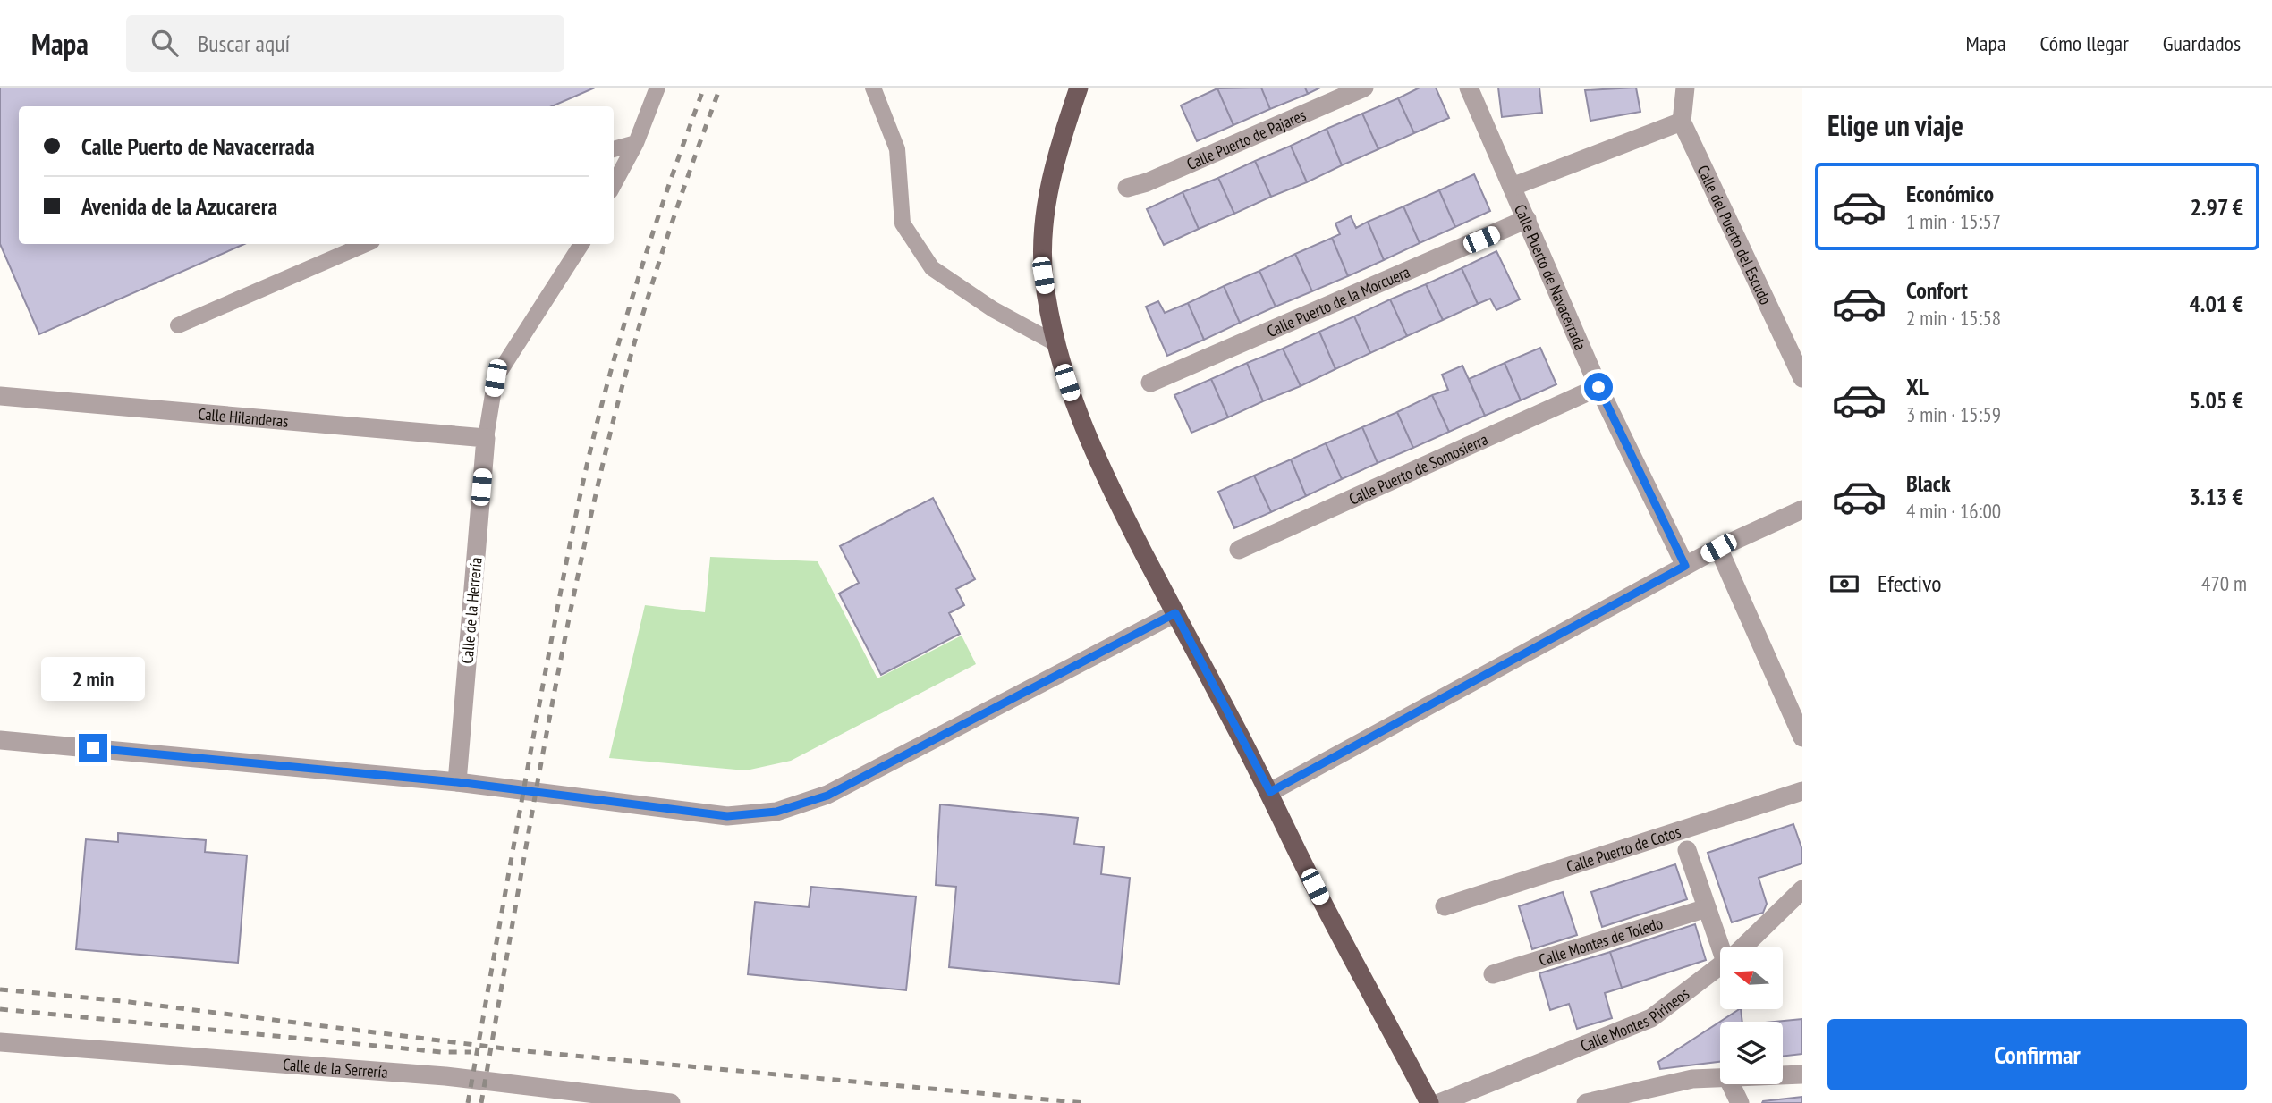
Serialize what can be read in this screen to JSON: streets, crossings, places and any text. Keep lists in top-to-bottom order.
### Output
{
  "streets": {
    "street": [
      "Calle Puerto de Pajares",
      "Calle del Puerto del Escudo",
      "Calle Puerto de Navacerrada",
      "Calle Puerto de la Morcuera",
      "Calle Hilanderas",
      "Calle Puerto de Somosierra",
      "Calle de la Herrería",
      "Calle Puerto de Cotos",
      "Calle Montes de Toledo",
      "Calle Montes Pirineos",
      "Calle de la Serrería"
    ]
  },
  "crossings": [
    ["Calle Puerto de Navacerrada", "Calle Puerto de la Morcuera"],
    ["Calle Puerto de Navacerrada", "Calle Puerto de Somosierra"],
    ["Calle Hilanderas", "Calle de la Herrería"]
  ],
  "north": "left",
  "page": {
    "header": "Mapa",
    "search": "Buscar aquí",
    "nav": ["Mapa", "Cómo llegar", "Guardados"],
    "heading": "Elige un viaje",
    "banner": ["Calle Puerto de Navacerrada", "Avenida de la Azucarera"],
    "list": [
      {
        "name": "Económico",
        "note": "1 min · 15:57",
        "value": "2.97 €"
      },
      {
        "name": "Confort",
        "note": "2 min · 15:58",
        "value": "4.01 €"
      },
      {
        "name": "XL",
        "note": "3 min · 15:59",
        "value": "5.05 €"
      },
      {
        "name": "Black",
        "note": "4 min · 16:00",
        "value": "3.13 €"
      }
    ],
    "pay": ["Efectivo", "470 m"],
    "bubble": "2 min",
    "buttons": "Confirmar"
  }
}
